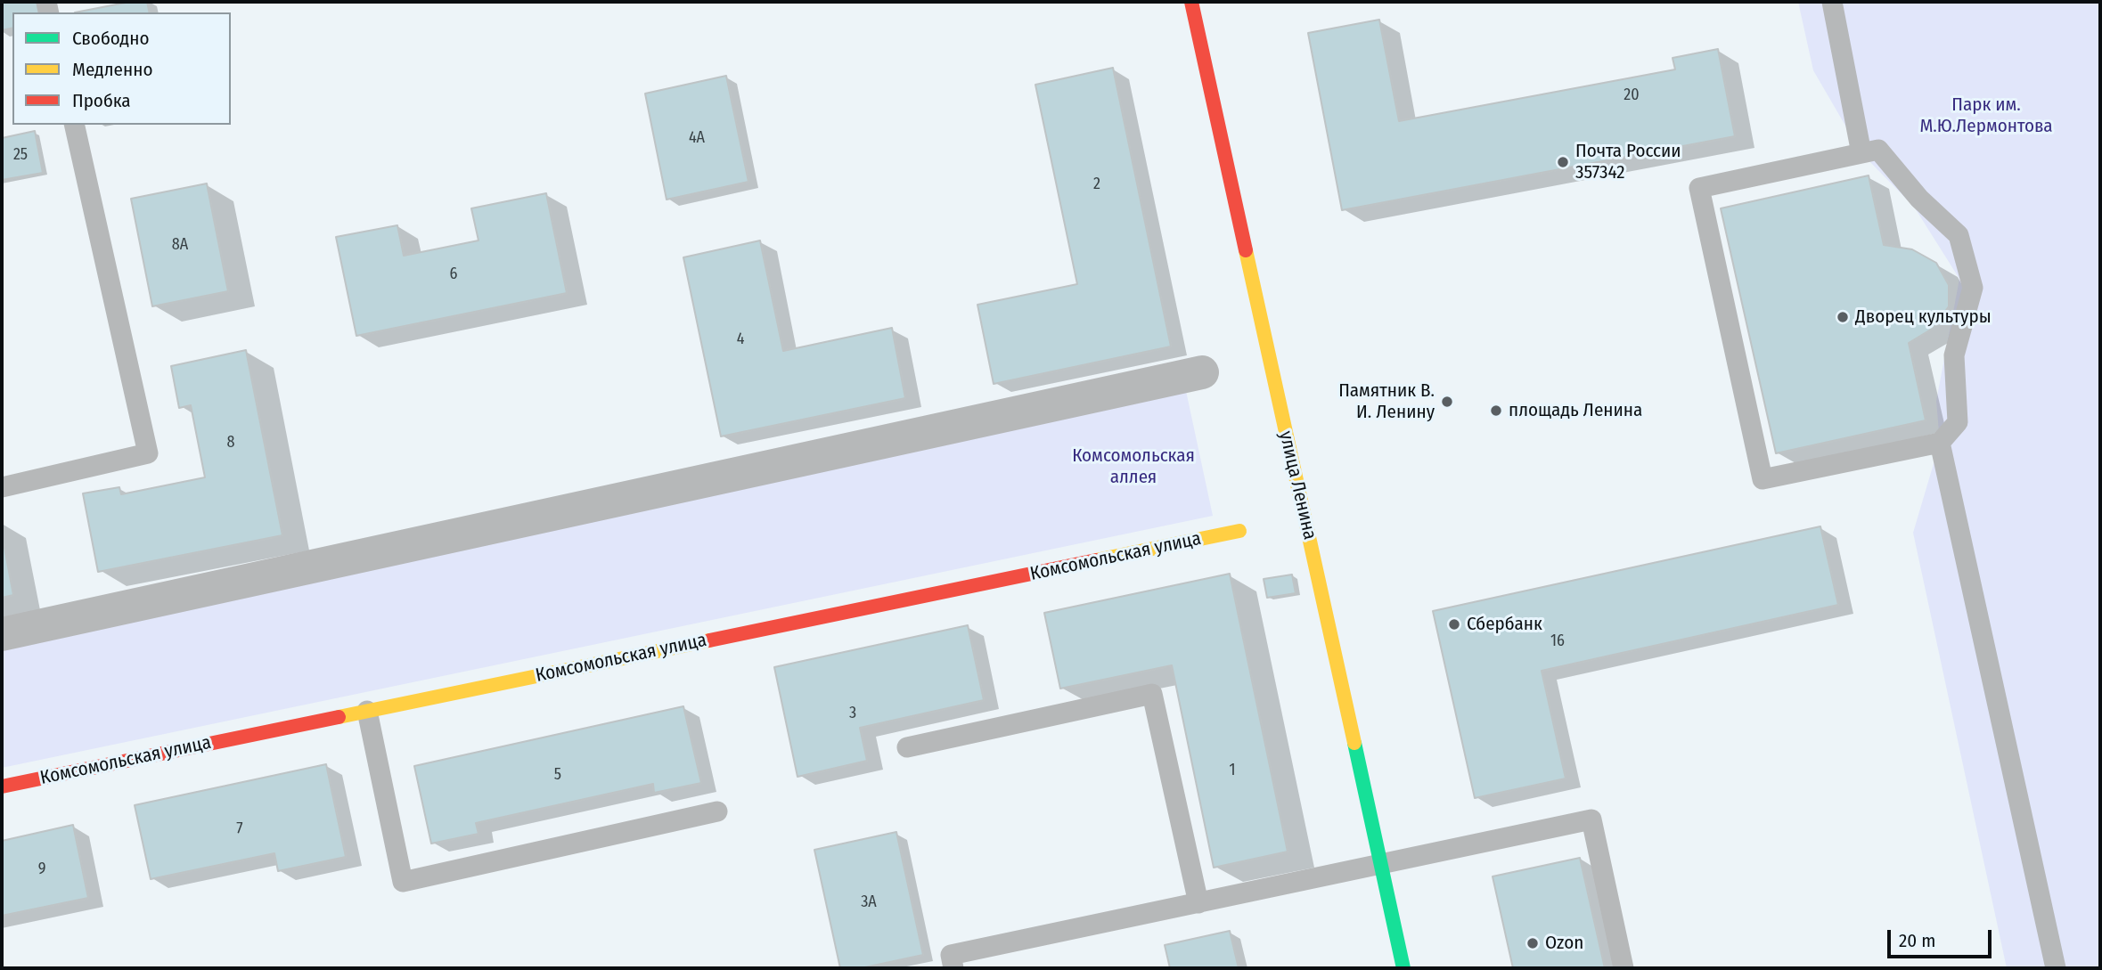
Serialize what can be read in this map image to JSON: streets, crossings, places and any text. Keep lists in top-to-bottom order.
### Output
{
  "streets": {
    "street": ["улица Ленина", "Комсомольская улица"]
  },
  "parks": ["Парк им. М.Ю.Лермонтова", "Комсомольская аллея"],
  "places": [
    "Почта России 357342",
    "Дворец культуры",
    "Памятник В. И. Ленину",
    "площадь Ленина",
    "Сбербанк",
    "Ozon"
  ],
  "house_numbers": [
    "20",
    "4А",
    "25",
    "2",
    "8А",
    "6",
    "4",
    "8",
    "16",
    "3",
    "1",
    "5",
    "7",
    "9",
    "3А"
  ],
  "legend": ["Свободно", "Медленно", "Пробка"],
  "scale_bar": "20 m"
}
